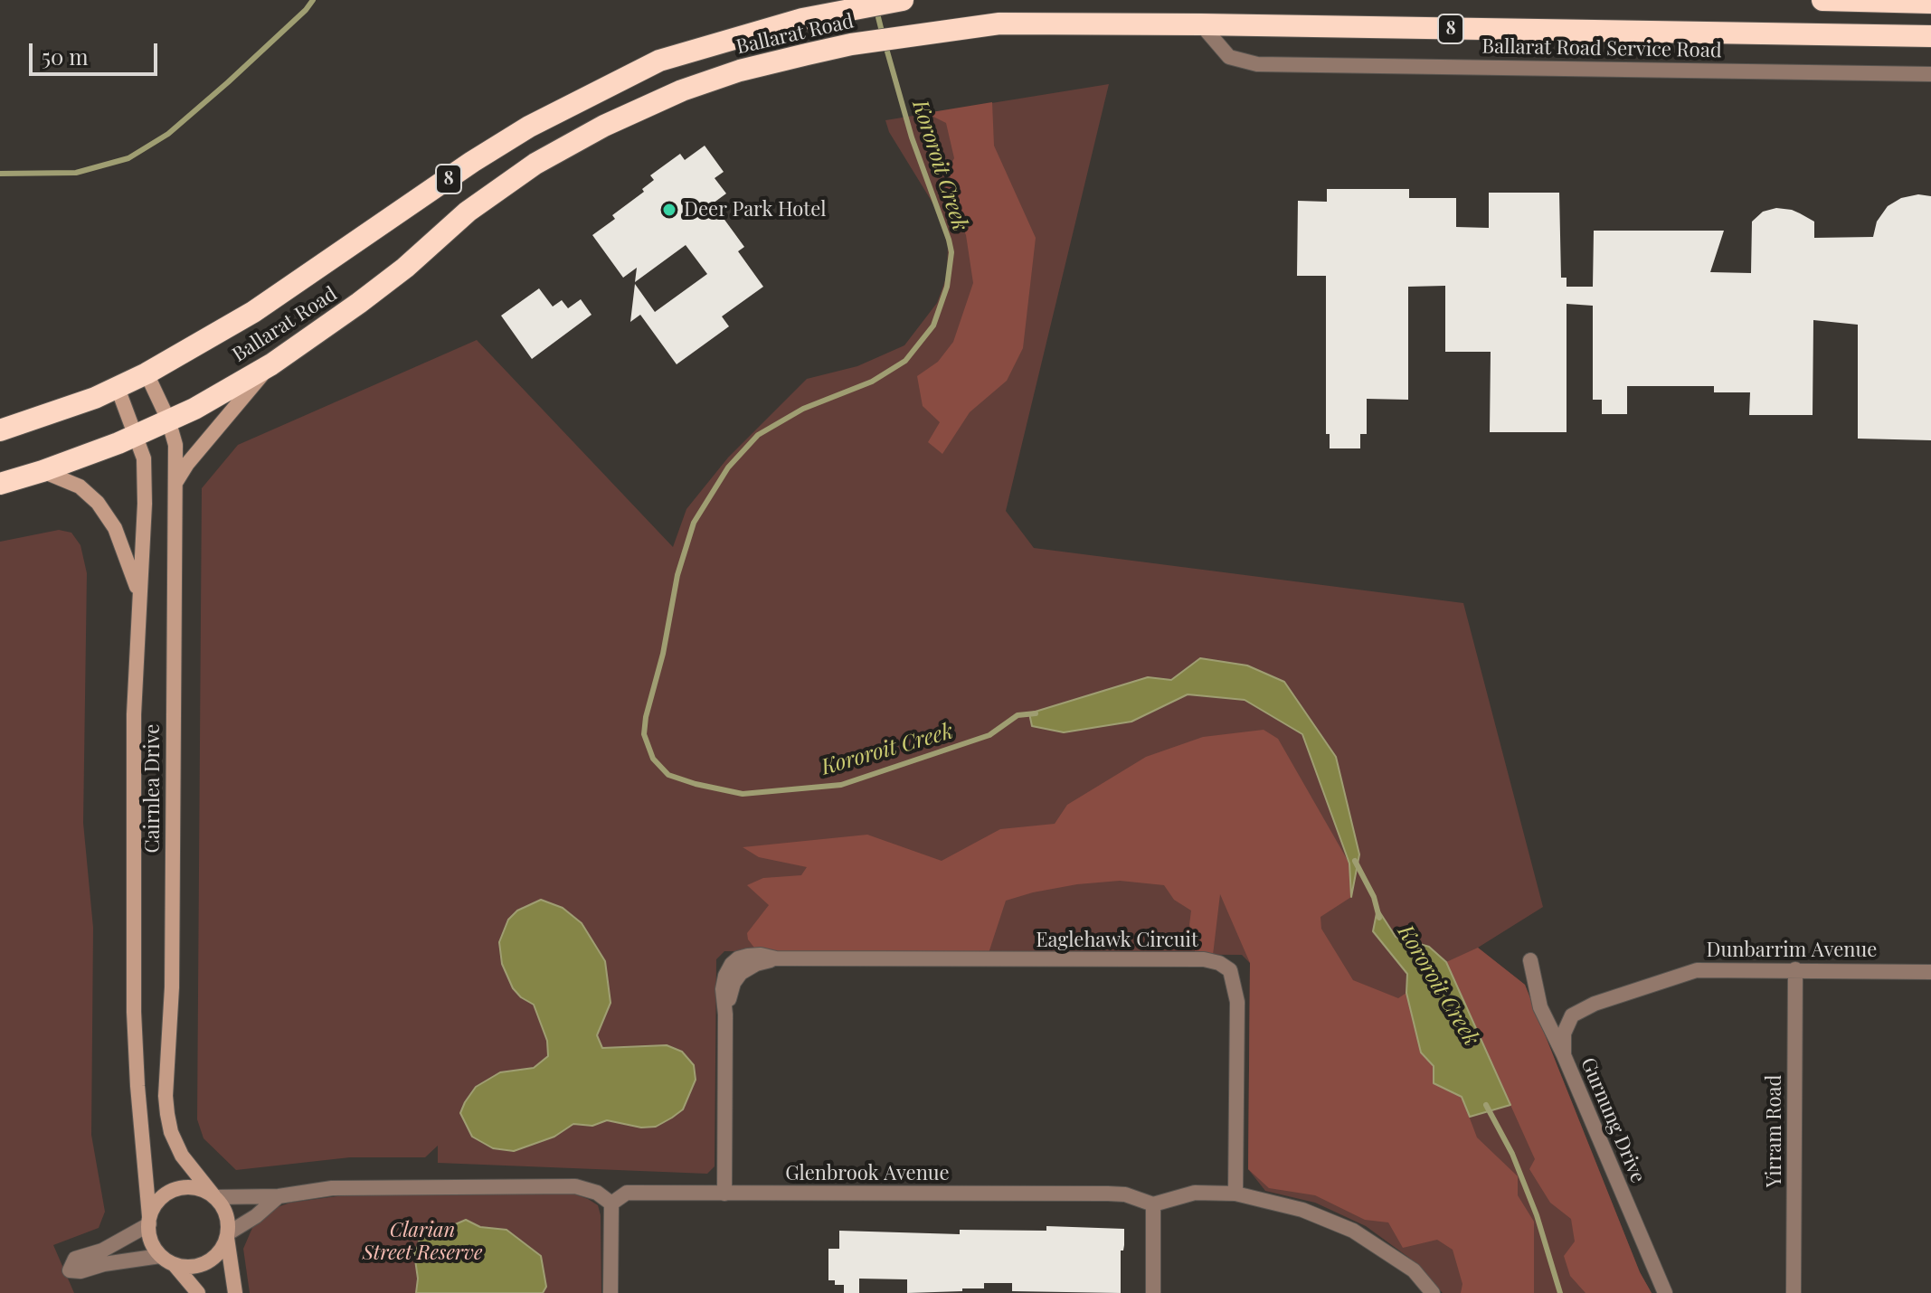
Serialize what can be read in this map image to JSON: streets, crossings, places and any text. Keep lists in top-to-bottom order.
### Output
{
  "streets": {
    "highway": ["8", "Ballarat Road"],
    "street": [
      "Ballarat Road Service Road",
      "Cairnlea Drive",
      "Eaglehawk Circuit",
      "Dunbarrim Avenue",
      "Gurnung Drive",
      "Yirram Road",
      "Glenbrook Avenue"
    ]
  },
  "crossings": [
    ["Ballarat Road", "Ballarat Road Service Road"],
    ["Ballarat Road", "Cairnlea Drive"],
    ["Eaglehawk Circuit", "Glenbrook Avenue"],
    ["Dunbarrim Avenue", "Gurnung Drive"],
    ["Dunbarrim Avenue", "Yirram Road"]
  ],
  "water": ["Kororoit Creek"],
  "parks": ["Clarian Street Reserve"],
  "places": ["Deer Park Hotel"],
  "scale_bar": "50 m"
}
